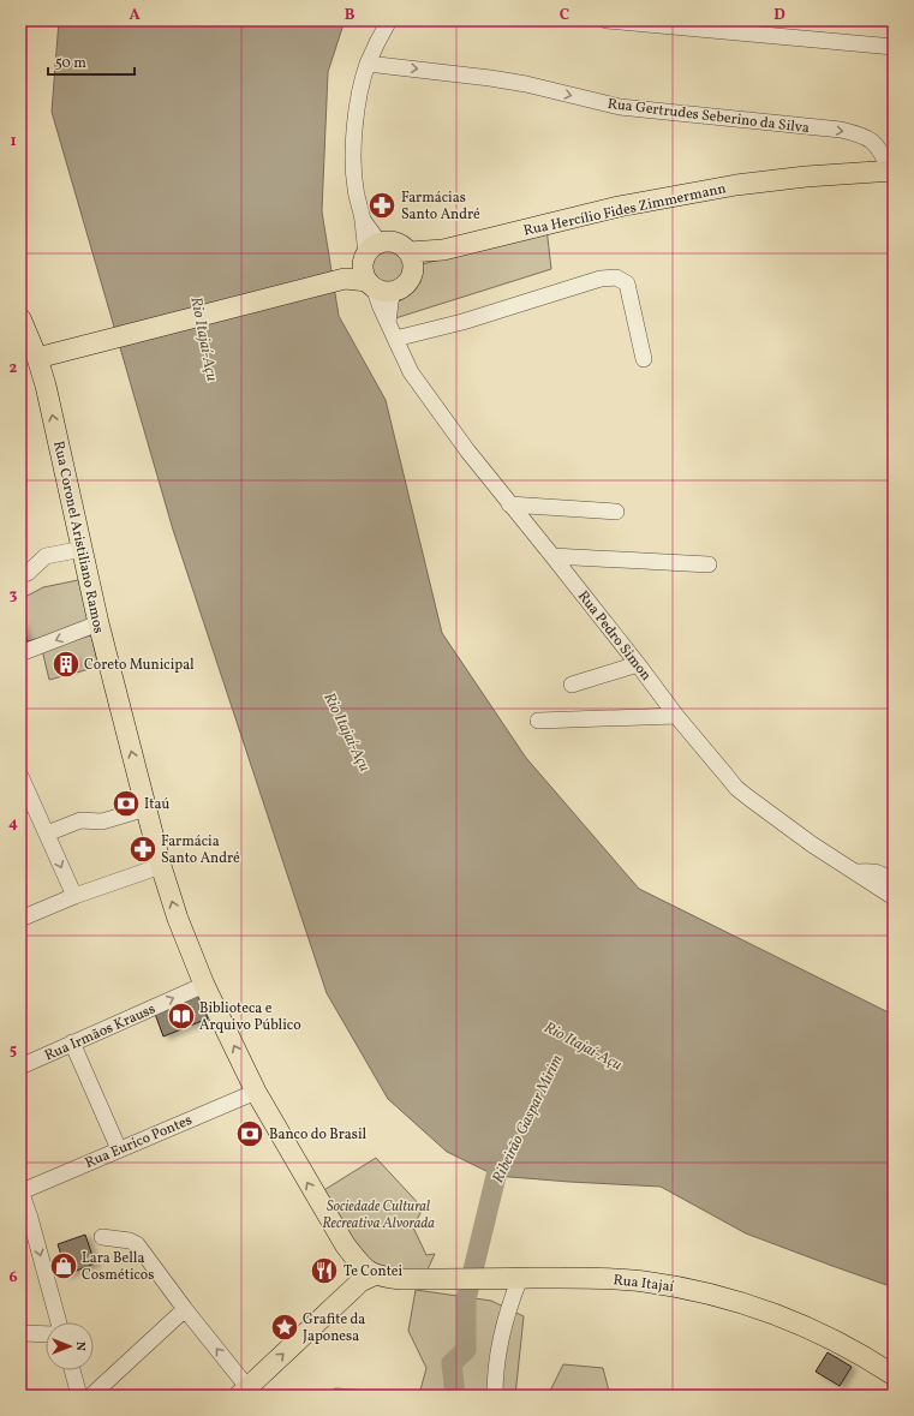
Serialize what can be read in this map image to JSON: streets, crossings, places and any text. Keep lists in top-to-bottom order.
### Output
{
  "streets": {
    "main road": ["Rua Hercílio Fides Zimmermann", "Rua Coronel Aristiliano Ramos", "Rua Itajaí"],
    "street": [
      "Rua Gertrudes Seberino da Silva",
      "Rua Pedro Simon",
      "Rua Irmãos Krauss",
      "Rua Eurico Pontes"
    ]
  },
  "crossings": [
    ["Rua Gertrudes Seberino da Silva", "Rua Hercílio Fides Zimmermann"],
    ["Rua Gertrudes Seberino da Silva", "Rua Pedro Simon"],
    ["Rua Coronel Aristiliano Ramos", "Rua Irmãos Krauss"],
    ["Rua Coronel Aristiliano Ramos", "Rua Eurico Pontes"],
    ["Rua Coronel Aristiliano Ramos", "Rua Itajaí"]
  ],
  "one_way": ["Rua Coronel Aristiliano Ramos"],
  "water": ["Rio Itajaí-Açu", "Ribeirão Gaspar Mirim"],
  "parks": ["Sociedade Cultural Recreativa Alvorada"],
  "places": {
    "pharmacy": ["Farmácias Santo André", "Farmácia Santo André"],
    "building": ["Coreto Municipal"],
    "bank": ["Itaú", "Banco do Brasil"],
    "library": ["Biblioteca e Arquivo Público"],
    "shop": ["Lara Bella Cosméticos"],
    "restaurant": ["Te Contei"],
    "place": ["Grafite da Japonesa"]
  },
  "scale_bar": "50 m",
  "north": "right",
  "grid": {
    "columns": [
      "A",
      "B",
      "C",
      "D"
    ],
    "rows": [
      "1",
      "2",
      "3",
      "4",
      "5",
      "6"
    ]
  }
}
